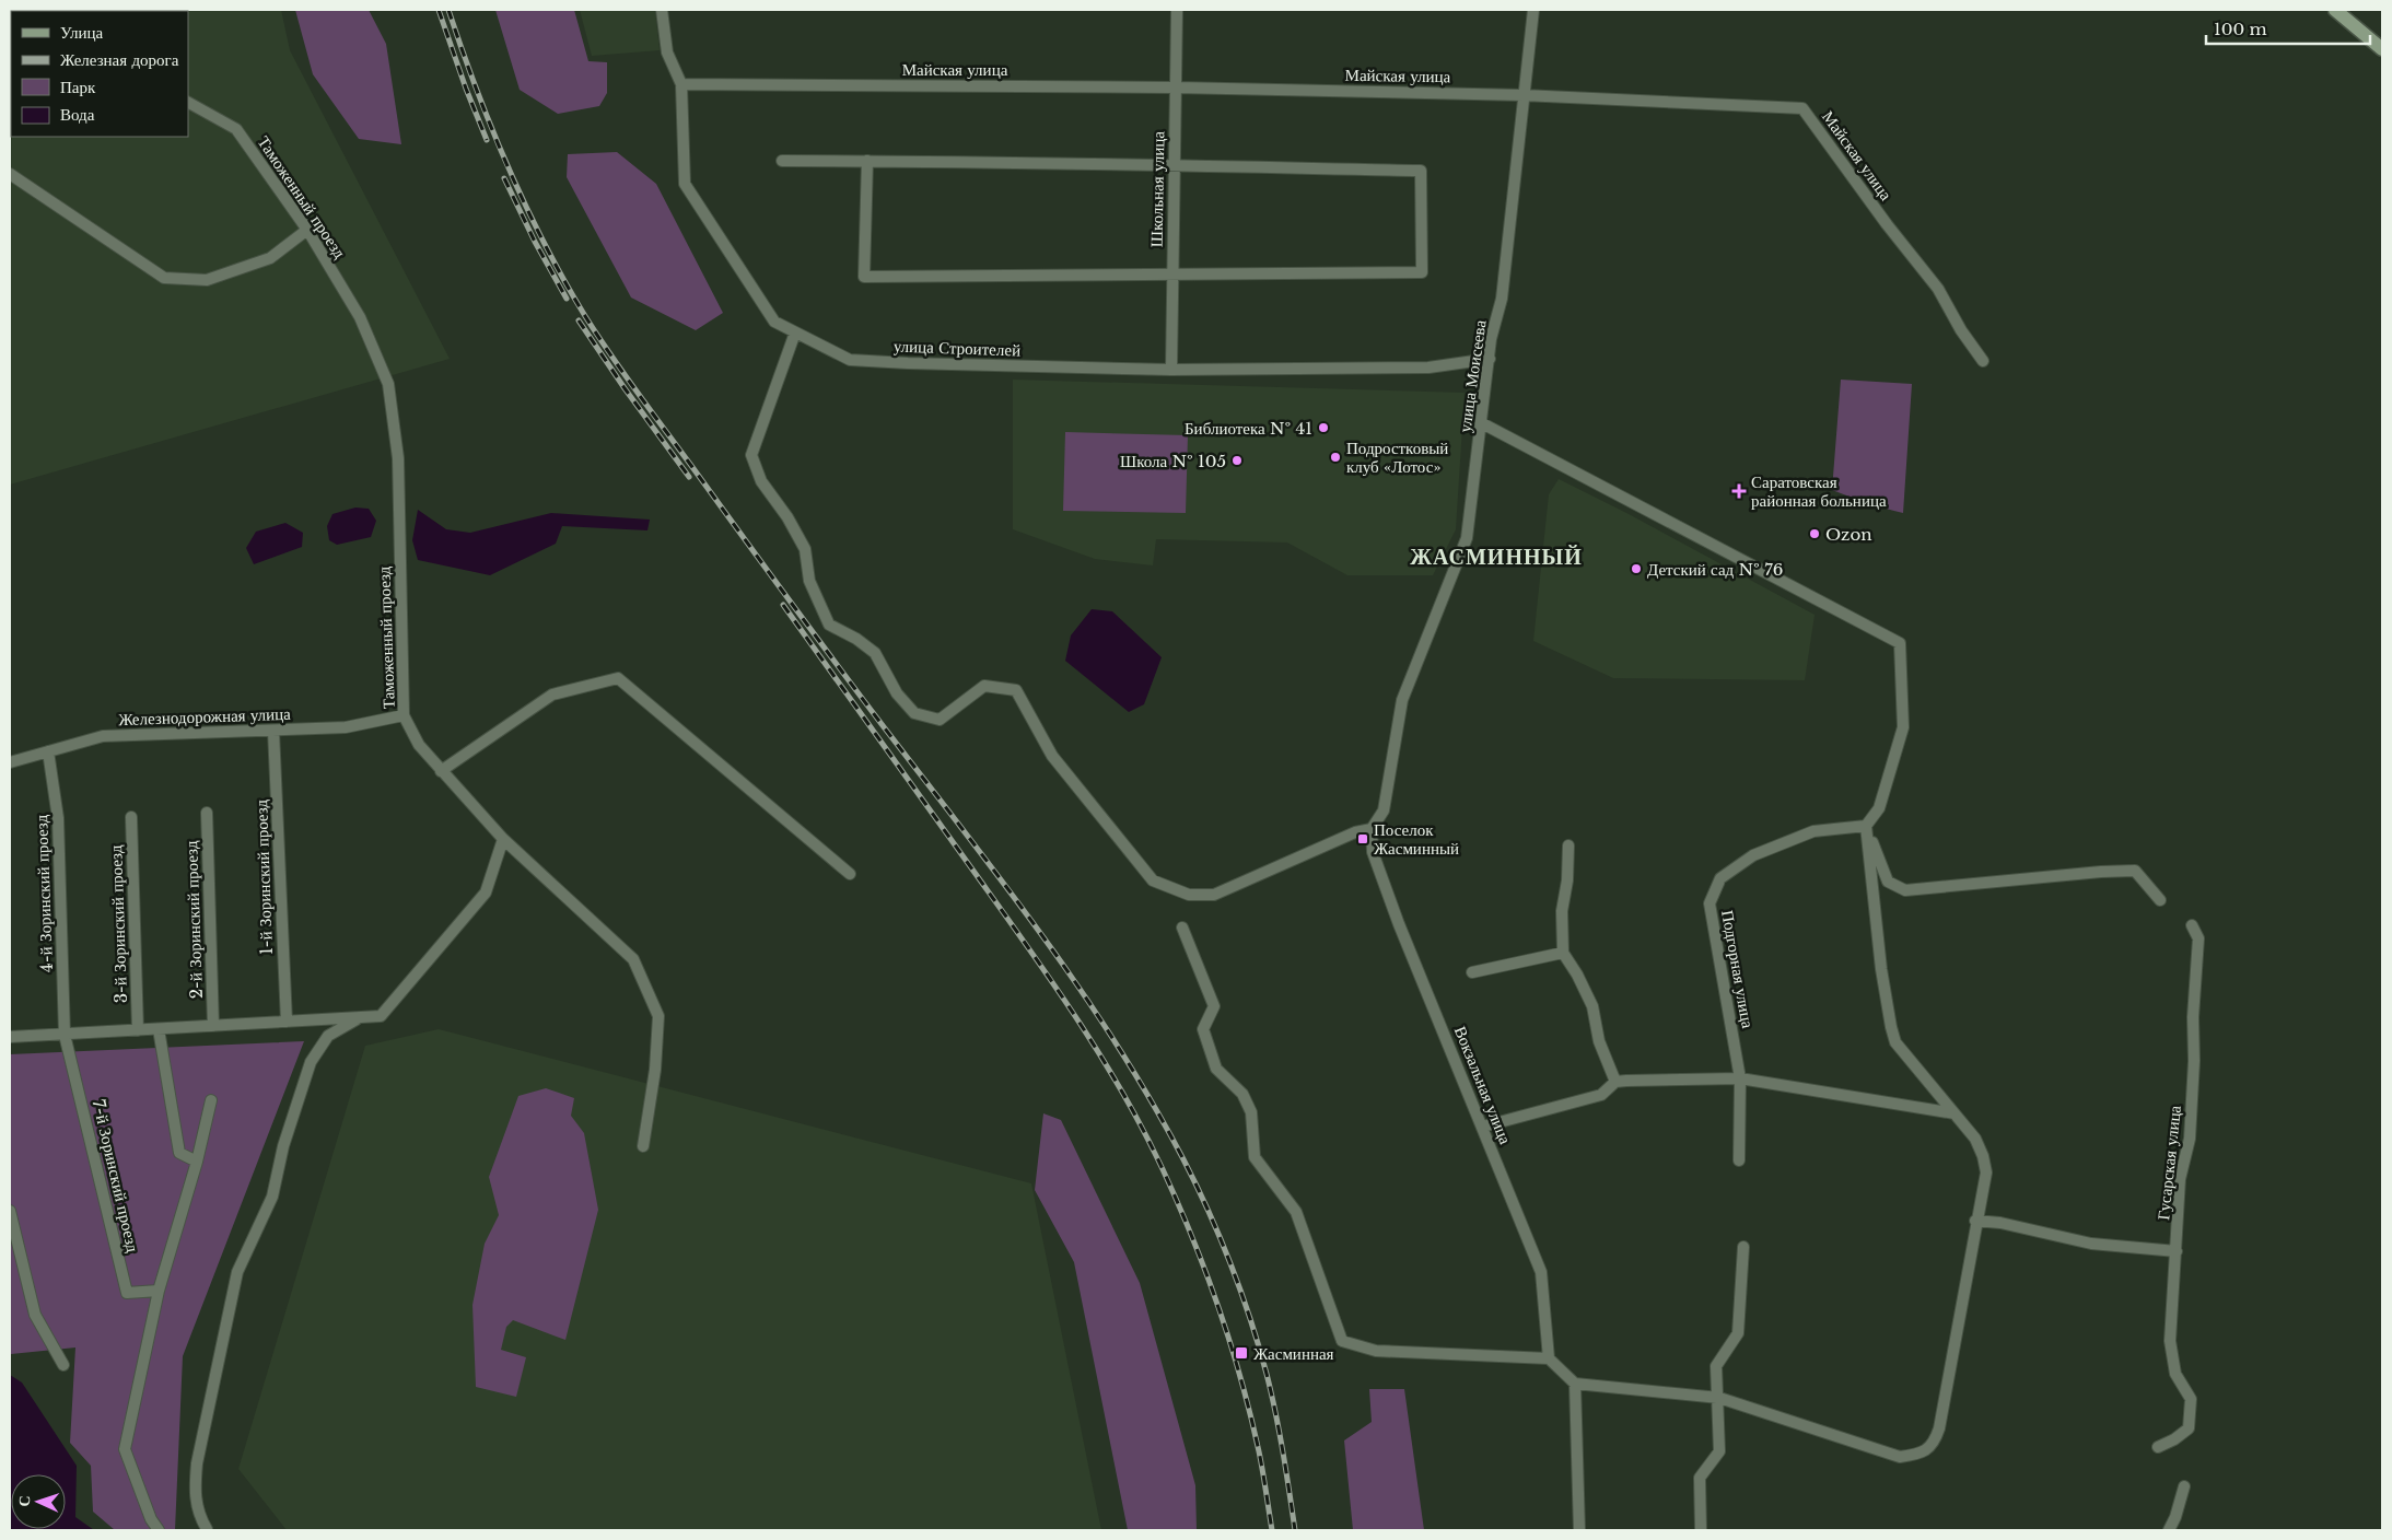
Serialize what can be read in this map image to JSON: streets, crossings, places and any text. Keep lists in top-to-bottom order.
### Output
{
  "streets": {
    "street": [
      "Майская улица",
      "Школьная улица",
      "Таможенный проезд",
      "улица Строителей",
      "улица Моисеева",
      "Железнодорожная улица",
      "1-й Зоринский проезд",
      "4-й Зоринский проезд",
      "2-й Зоринский проезд",
      "3-й Зоринский проезд",
      "Подгорная улица",
      "Вокзальная улица",
      "Гусарская улица",
      "7-й Зоринский проезд"
    ]
  },
  "crossings": [
    ["Майская улица", "Школьная улица"],
    ["Майская улица", "улица Строителей"],
    ["Майская улица", "улица Моисеева"],
    ["Школьная улица", "улица Строителей"],
    ["Таможенный проезд", "Железнодорожная улица"],
    ["улица Строителей", "улица Моисеева"],
    ["улица Моисеева", "Вокзальная улица"],
    ["Железнодорожная улица", "1-й Зоринский проезд"],
    ["Железнодорожная улица", "4-й Зоринский проезд"],
    ["4-й Зоринский проезд", "7-й Зоринский проезд"]
  ],
  "districts": ["ЖАСМИННЫЙ"],
  "places": {
    "other": [
      "Библиотека № 41",
      "Подростковый клуб «Лотос»",
      "Школа № 105",
      "Ozon",
      "Детский сад № 76"
    ],
    "health": ["Саратовская районная больница"],
    "transit": ["Поселок Жасминный", "Жасминная"]
  },
  "legend": [
    "Улица",
    "Железная дорога",
    "Парк",
    "Вода"
  ],
  "scale_bar": "100 m",
  "north": "left"
}
